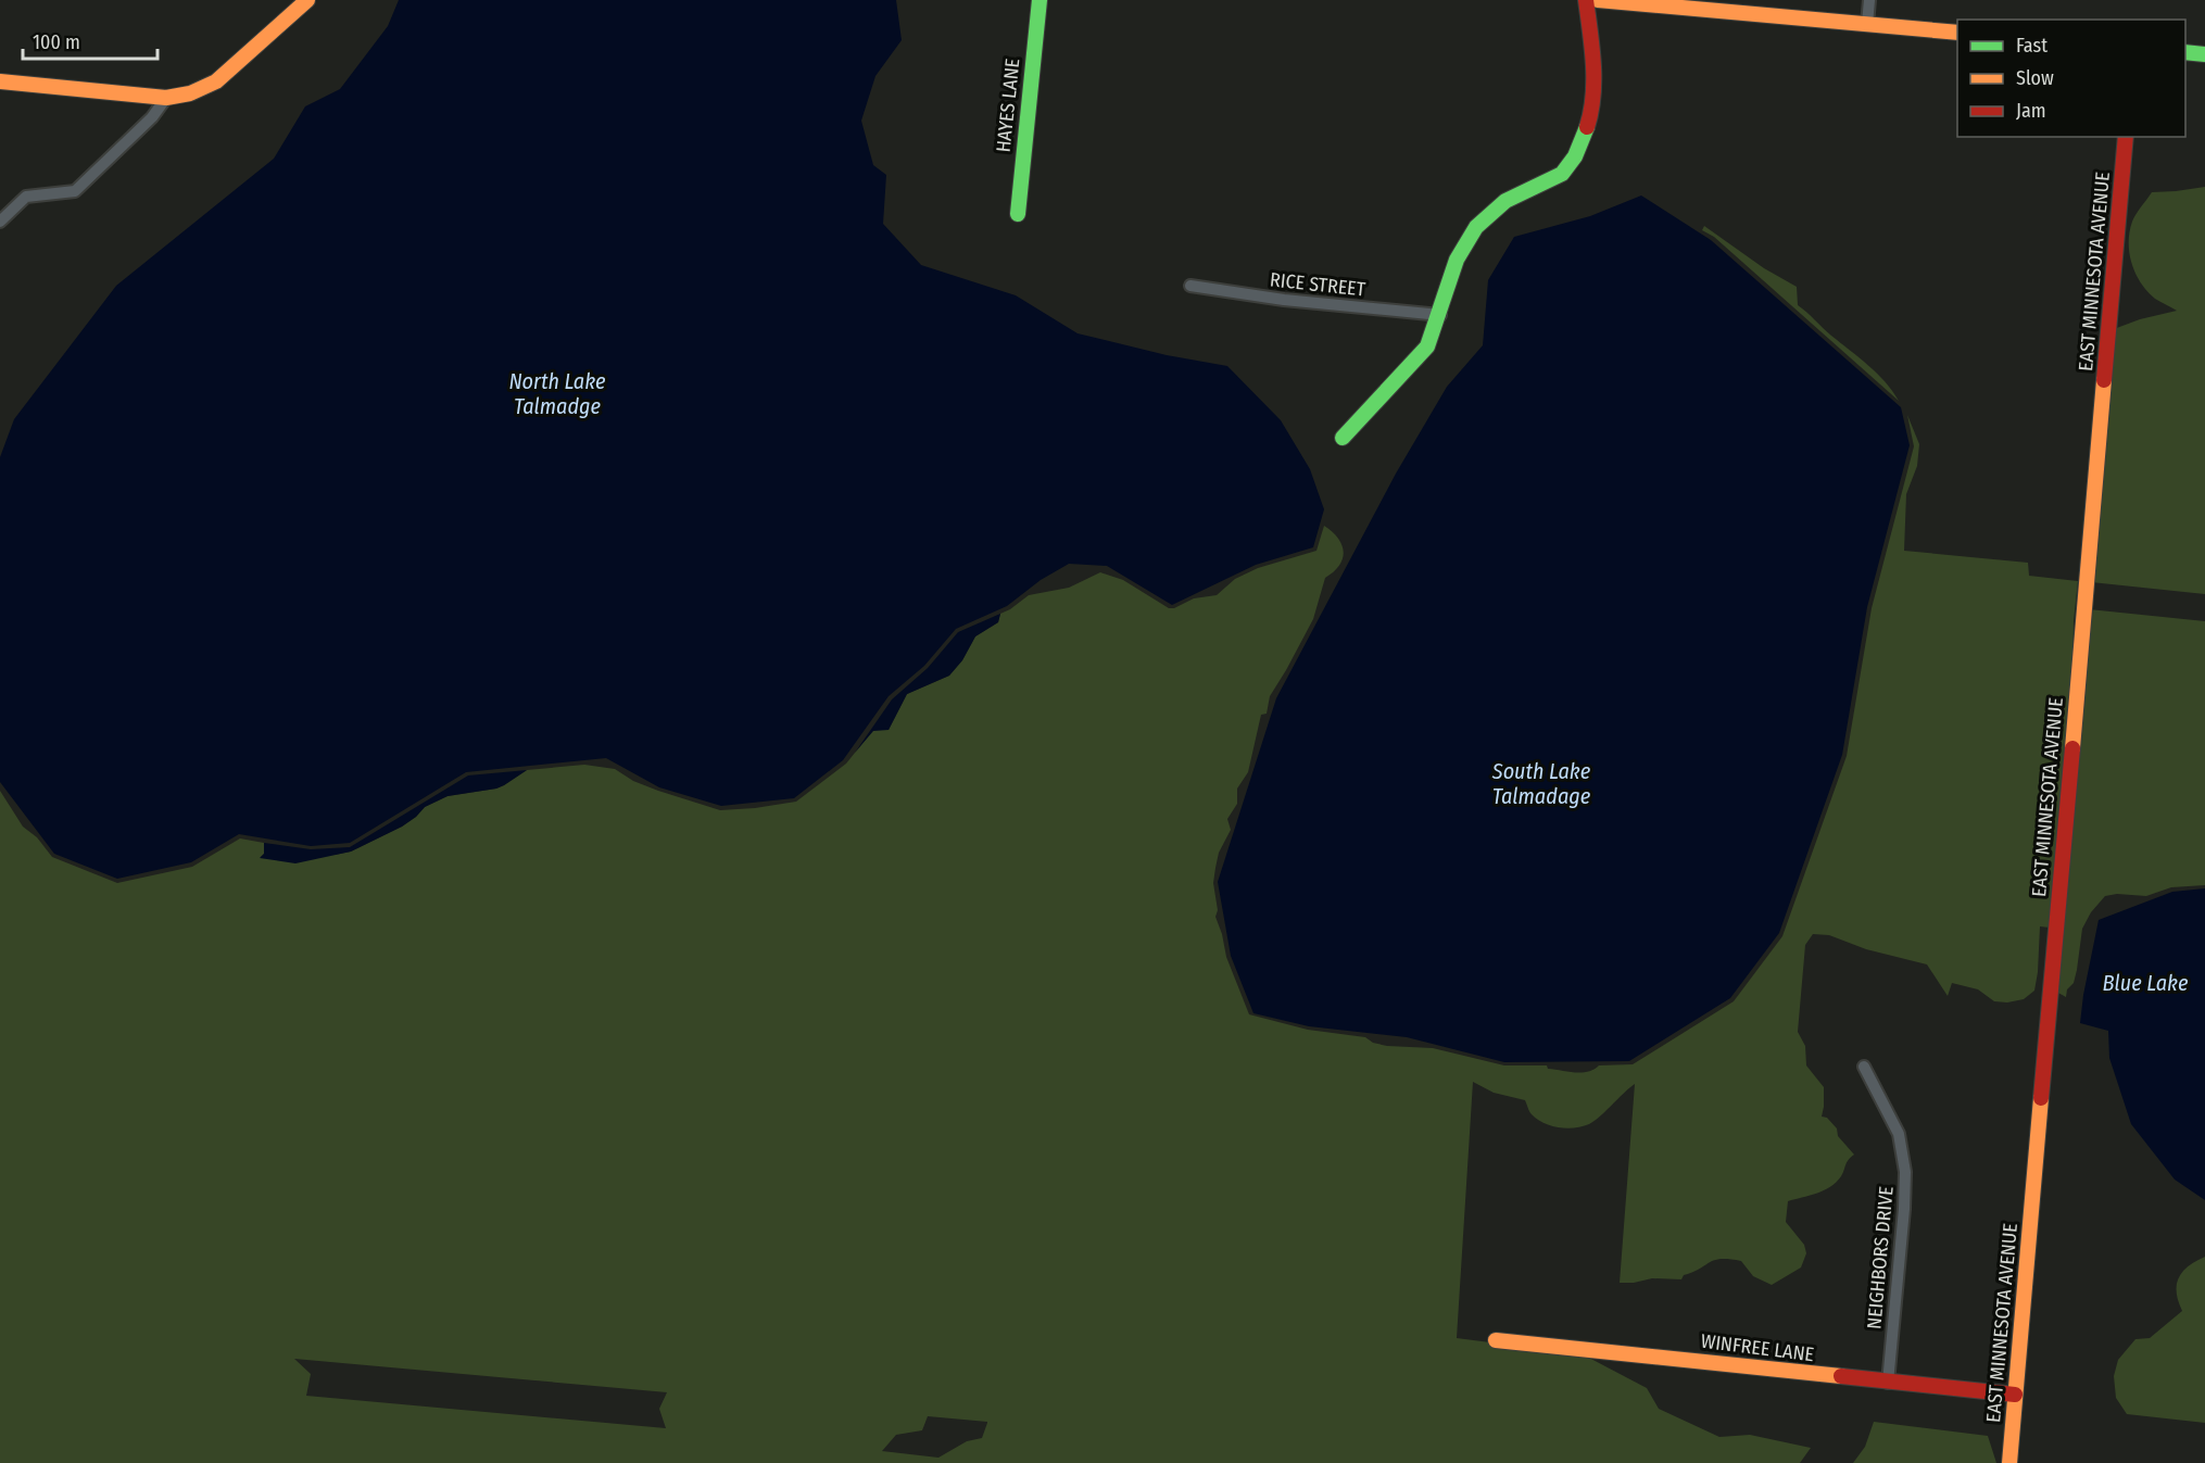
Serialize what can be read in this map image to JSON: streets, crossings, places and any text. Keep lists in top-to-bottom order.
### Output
{
  "streets": {
    "street": [
      "HAYES LANE",
      "EAST MINNESOTA AVENUE",
      "RICE STREET",
      "NEIGHBORS DRIVE",
      "WINFREE LANE"
    ]
  },
  "crossings": [
    ["EAST MINNESOTA AVENUE", "WINFREE LANE"],
    ["NEIGHBORS DRIVE", "WINFREE LANE"]
  ],
  "water": ["North Lake Talmadge", "South Lake Talmadage", "Blue Lake"],
  "legend": ["Fast", "Slow", "Jam"],
  "scale_bar": "100 m"
}
